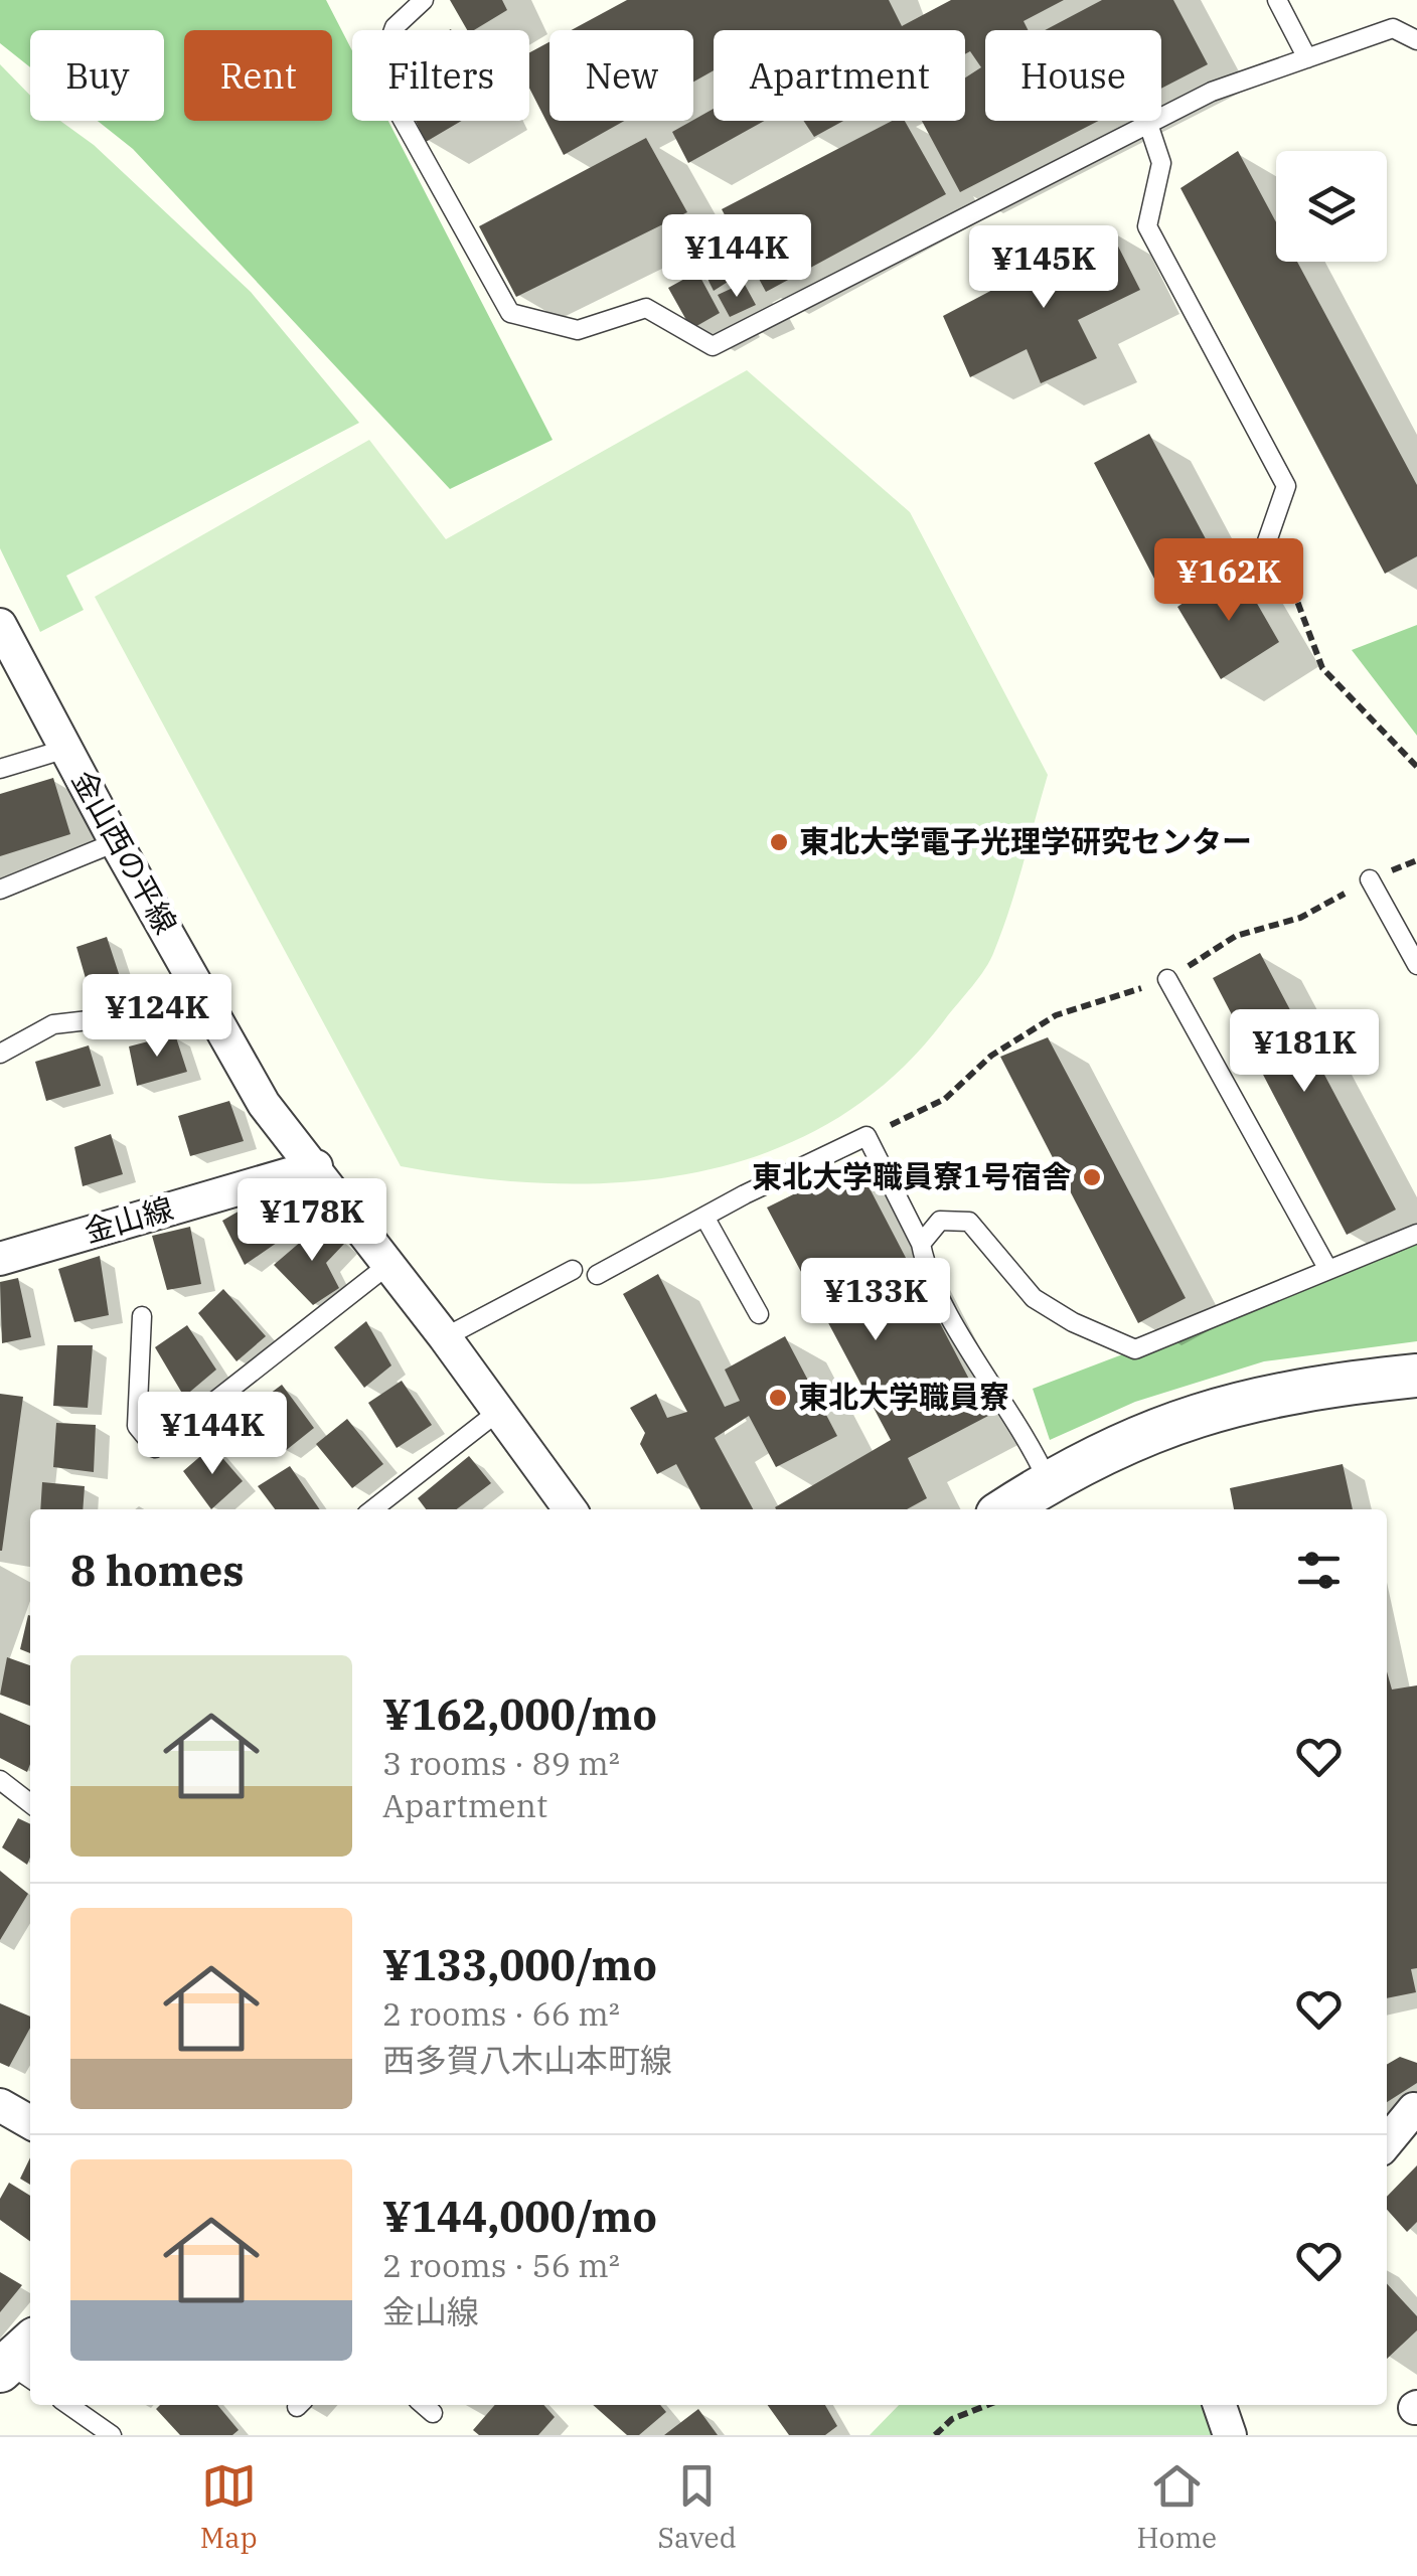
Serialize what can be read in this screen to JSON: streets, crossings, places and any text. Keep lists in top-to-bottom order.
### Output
{
  "streets": {
    "street": ["金山西の平線", "金山線"]
  },
  "crossings": [
    ["金山西の平線", "金山線"]
  ],
  "places": ["東北大学電子光理学研究センター", "東北大学職員寮1号宿舎", "東北大学職員寮"],
  "page": {
    "chip": [
      "Buy",
      "Rent",
      "Filters",
      "New",
      "Apartment",
      "House"
    ],
    "price": [
      "¥144K",
      "¥145K",
      "¥162K",
      "¥124K",
      "¥181K",
      "¥178K",
      "¥133K",
      "¥144K"
    ],
    "heading": "8 homes",
    "list": [
      {
        "name": "¥162,000/mo",
        "note": "3 rooms · 89 m² · Apartment"
      },
      {
        "name": "¥133,000/mo",
        "note": "2 rooms · 66 m² · 西多賀八木山本町線"
      },
      {
        "name": "¥144,000/mo",
        "note": "2 rooms · 56 m² · 金山線"
      }
    ],
    "tabs": ["Map", "Saved", "Home"]
  }
}
